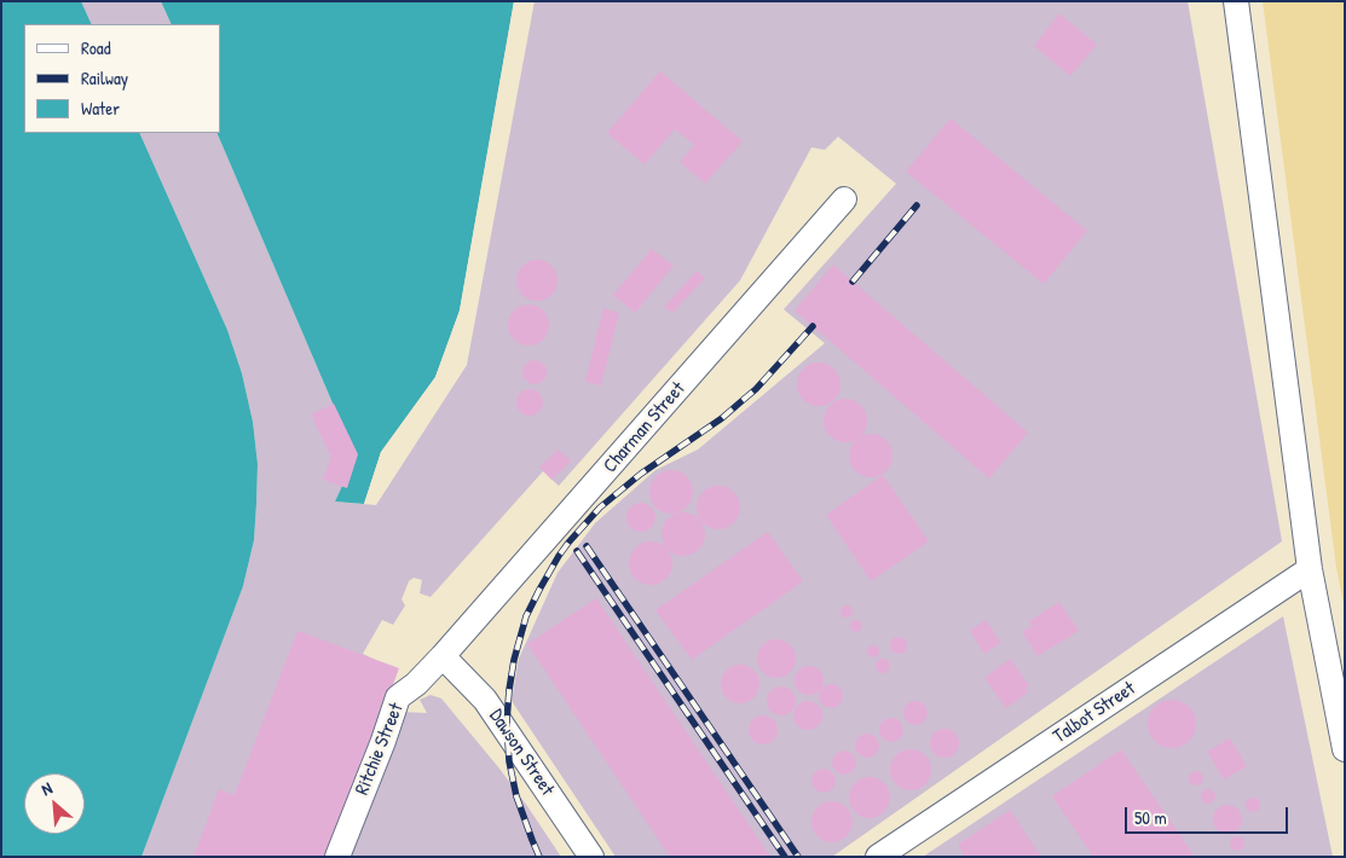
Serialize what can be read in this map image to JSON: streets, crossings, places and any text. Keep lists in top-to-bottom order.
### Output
{
  "streets": {
    "street": [
      "Charman Street",
      "Talbot Street",
      "Ritchie Street",
      "Dawson Street"
    ]
  },
  "crossings": [
    ["Charman Street", "Ritchie Street"],
    ["Charman Street", "Dawson Street"],
    ["Ritchie Street", "Dawson Street"]
  ],
  "legend": ["Road", "Railway", "Water"],
  "scale_bar": "50 m",
  "north": "top left"
}
